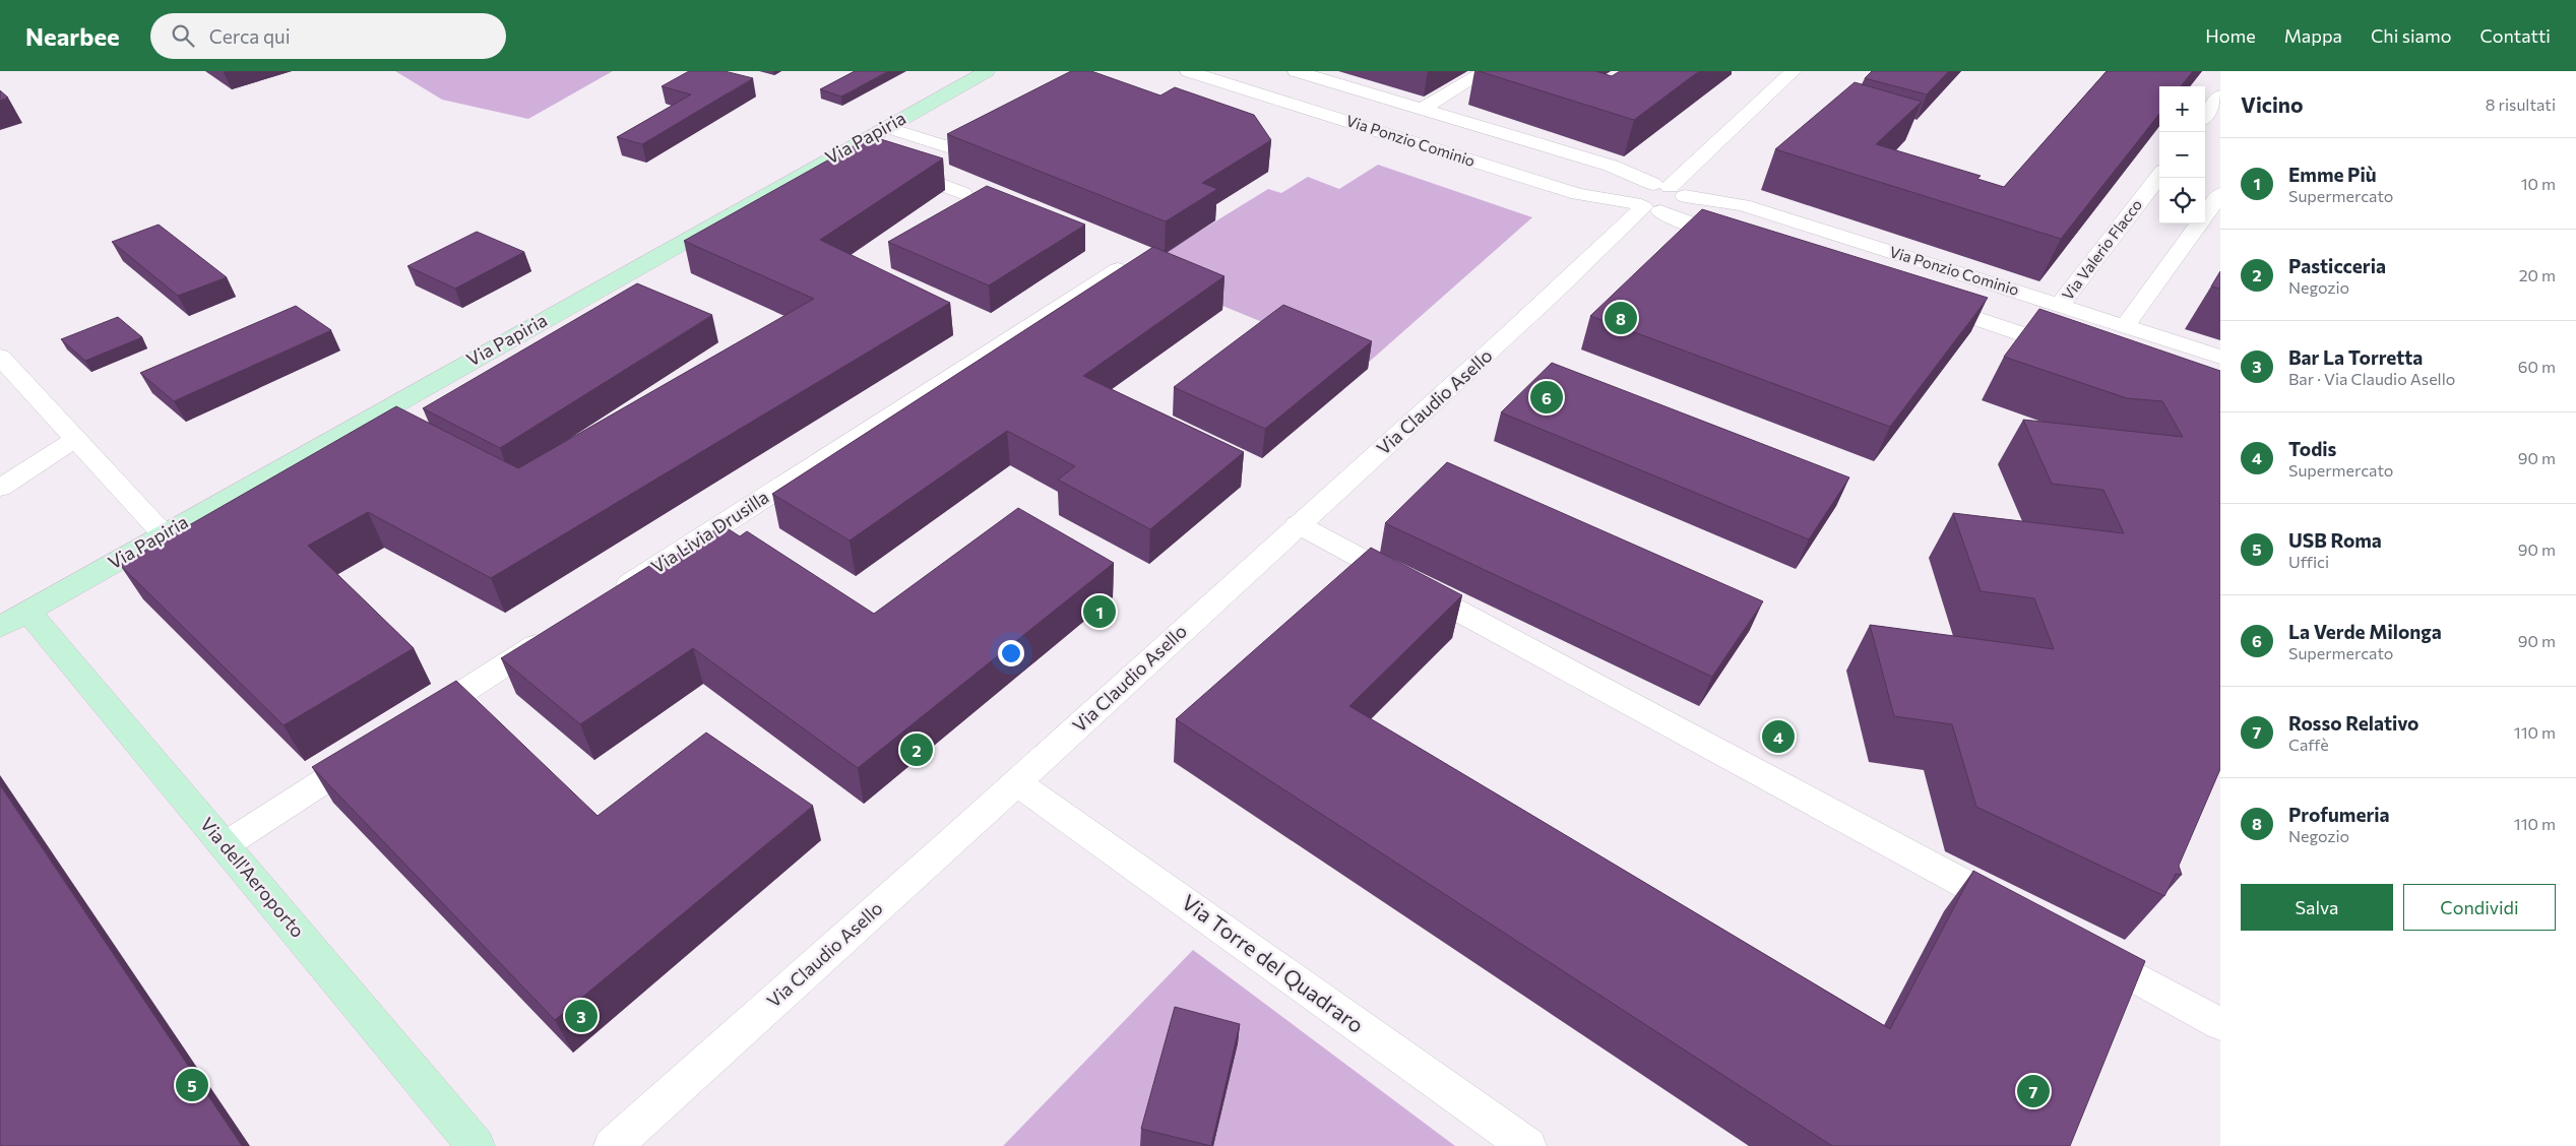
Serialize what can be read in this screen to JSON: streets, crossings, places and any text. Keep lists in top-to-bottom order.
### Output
{
  "streets": {
    "street": [
      "Via Papiria",
      "Via Ponzio Cominio",
      "Via Valerio Flacco",
      "Via Claudio Asello",
      "Via Livia Drusilla",
      "Via dell'Aeroporto",
      "Via Torre del Quadraro"
    ]
  },
  "crossings": [
    ["Via Papiria", "Via dell'Aeroporto"],
    ["Via Ponzio Cominio", "Via Valerio Flacco"],
    ["Via Ponzio Cominio", "Via Claudio Asello"],
    ["Via Claudio Asello", "Via Torre del Quadraro"]
  ],
  "page": {
    "header": "Nearbee",
    "search": "Cerca qui",
    "nav": [
      "Home",
      "Mappa",
      "Chi siamo",
      "Contatti"
    ],
    "heading": ["Vicino", "8 risultati"],
    "map_buttons": ["+", "−"],
    "list": [
      {
        "mark": "1",
        "name": "Emme Più",
        "note": "Supermercato",
        "value": "10 m"
      },
      {
        "mark": "2",
        "name": "Pasticceria",
        "note": "Negozio",
        "value": "20 m"
      },
      {
        "mark": "3",
        "name": "Bar La Torretta",
        "note": "Bar · Via Claudio Asello",
        "value": "60 m"
      },
      {
        "mark": "4",
        "name": "Todis",
        "note": "Supermercato",
        "value": "90 m"
      },
      {
        "mark": "5",
        "name": "USB Roma",
        "note": "Uffici",
        "value": "90 m"
      },
      {
        "mark": "6",
        "name": "La Verde Milonga",
        "note": "Supermercato",
        "value": "90 m"
      },
      {
        "mark": "7",
        "name": "Rosso Relativo",
        "note": "Caffè",
        "value": "110 m"
      },
      {
        "mark": "8",
        "name": "Profumeria",
        "note": "Negozio",
        "value": "110 m"
      }
    ],
    "pins": [
      "8",
      "6",
      "1",
      "4",
      "2",
      "3",
      "5",
      "7"
    ],
    "buttons": ["Salva", "Condividi"]
  }
}
